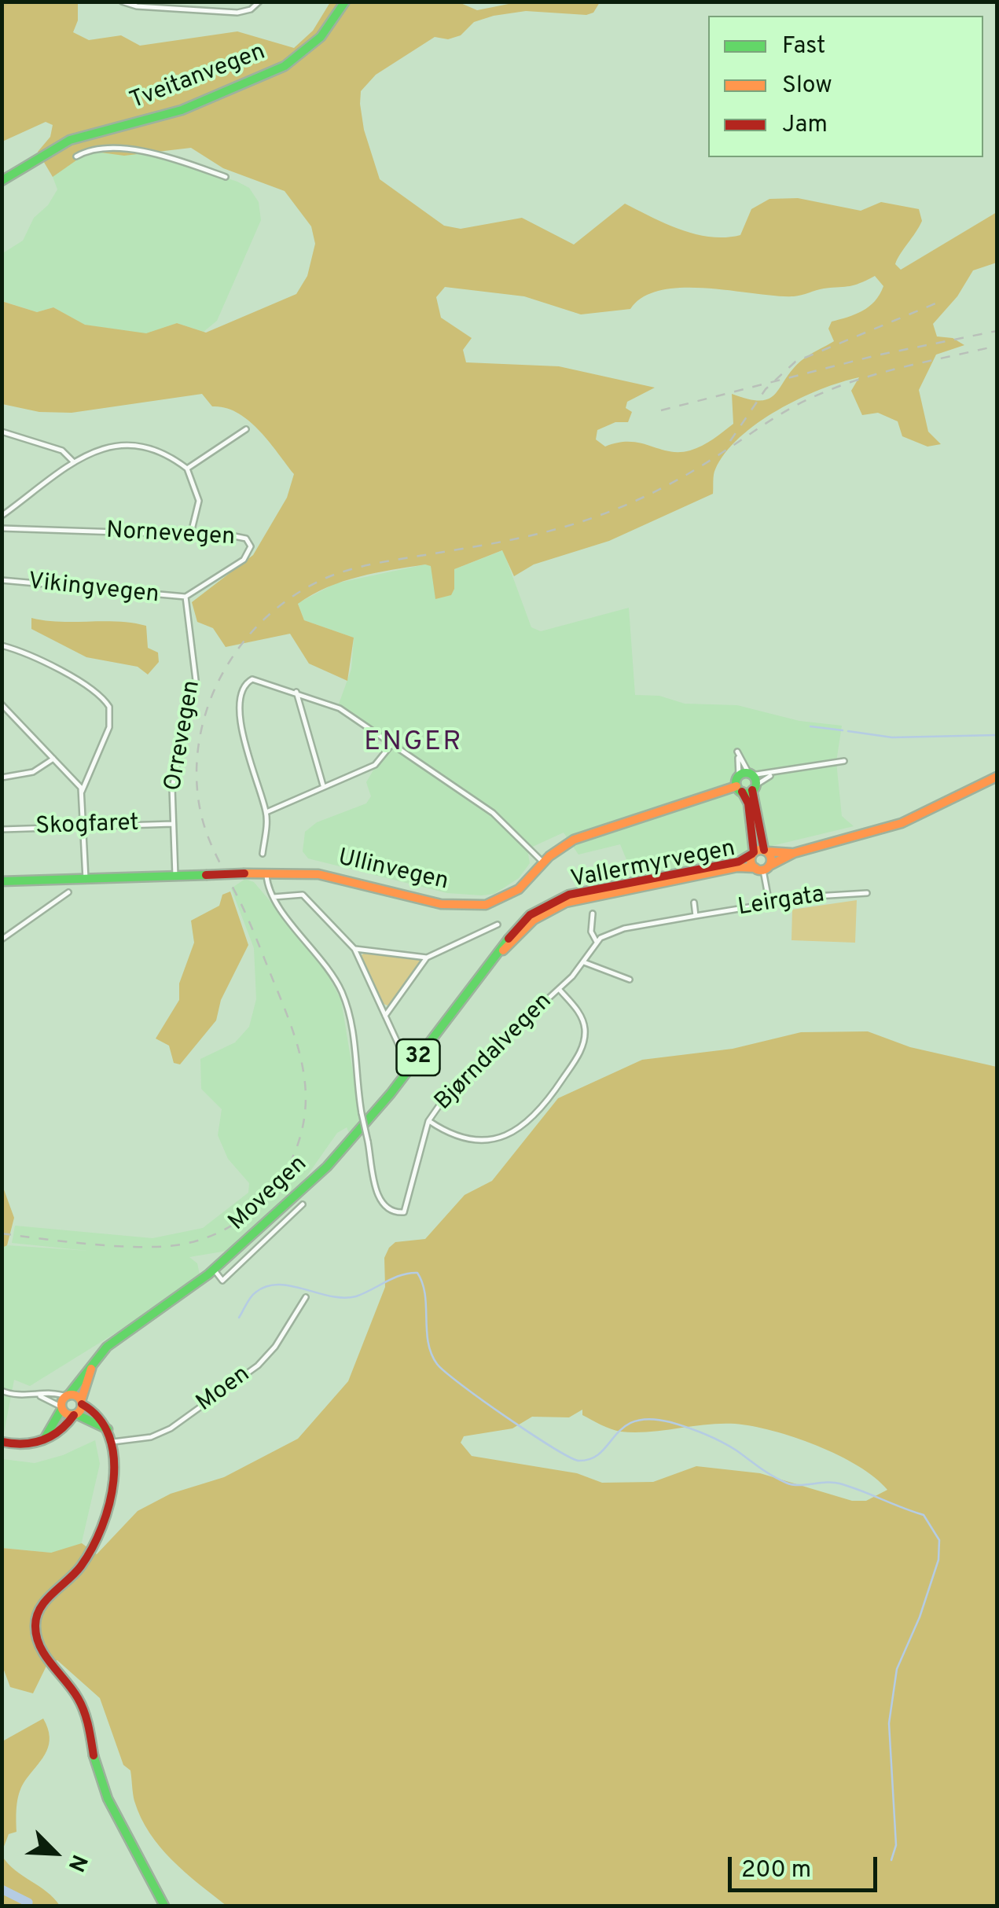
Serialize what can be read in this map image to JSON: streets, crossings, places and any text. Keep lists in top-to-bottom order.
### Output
{
  "streets": {
    "main road": [
      "Tveitanvegen",
      "Vallermyrvegen",
      "Ullinvegen",
      "32",
      "Movegen"
    ],
    "street": [
      "Nornevegen",
      "Vikingvegen",
      "Orrevegen",
      "Skogfaret",
      "Leirgata",
      "Bjørndalvegen",
      "Moen"
    ]
  },
  "crossings": [
    ["Nornevegen", "Vikingvegen"],
    ["Nornevegen", "Orrevegen"],
    ["Vikingvegen", "Orrevegen"],
    ["Orrevegen", "Skogfaret"],
    ["Orrevegen", "Ullinvegen"],
    ["Vallermyrvegen", "Movegen"],
    ["Leirgata", "Bjørndalvegen"],
    ["32", "Movegen"]
  ],
  "districts": ["ENGER"],
  "legend": ["Fast", "Slow", "Jam"],
  "scale_bar": "200 m",
  "north": "bottom right"
}
